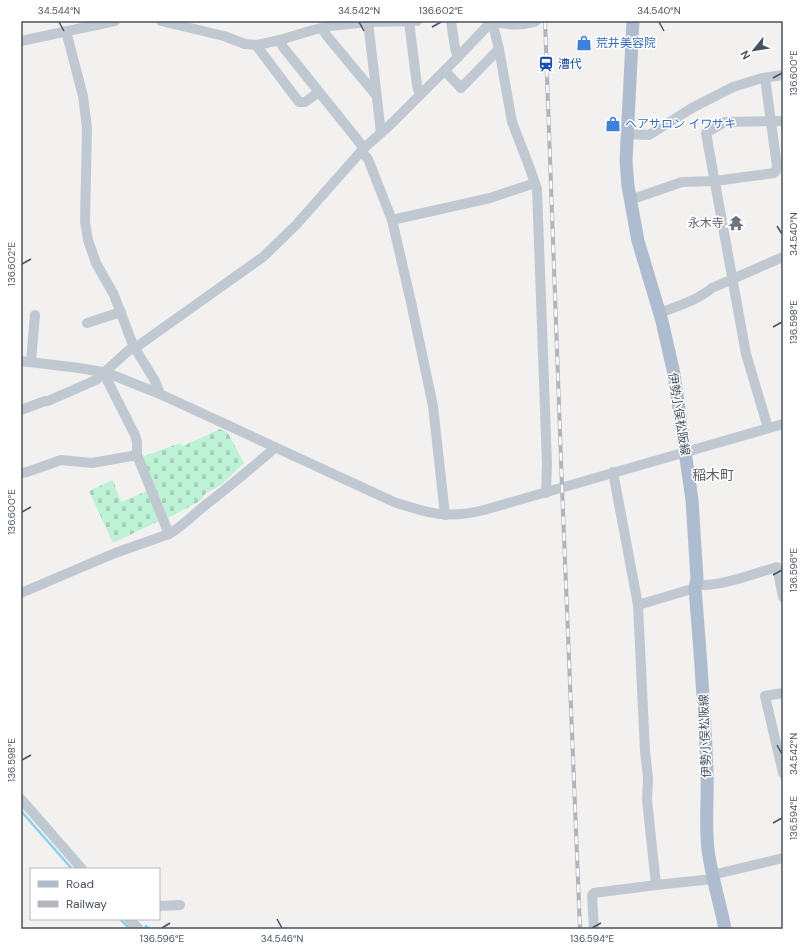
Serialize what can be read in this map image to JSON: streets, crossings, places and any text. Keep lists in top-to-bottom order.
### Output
{
  "streets": {
    "main road": ["伊勢小俣松阪線"]
  },
  "districts": ["稲木町"],
  "places": {
    "shop": ["荒井美容院", "ヘアサロン イワサキ"],
    "station": ["漕代"],
    "temple": ["永木寺"]
  },
  "legend": ["Road", "Railway"],
  "north": "bottom left",
  "coordinates": [
    "34.544°N",
    "34.542°N",
    "136.602°E",
    "34.540°N",
    "136.600°E",
    "136.598°E",
    "136.596°E",
    "136.594°E",
    "34.546°N"
  ]
}
